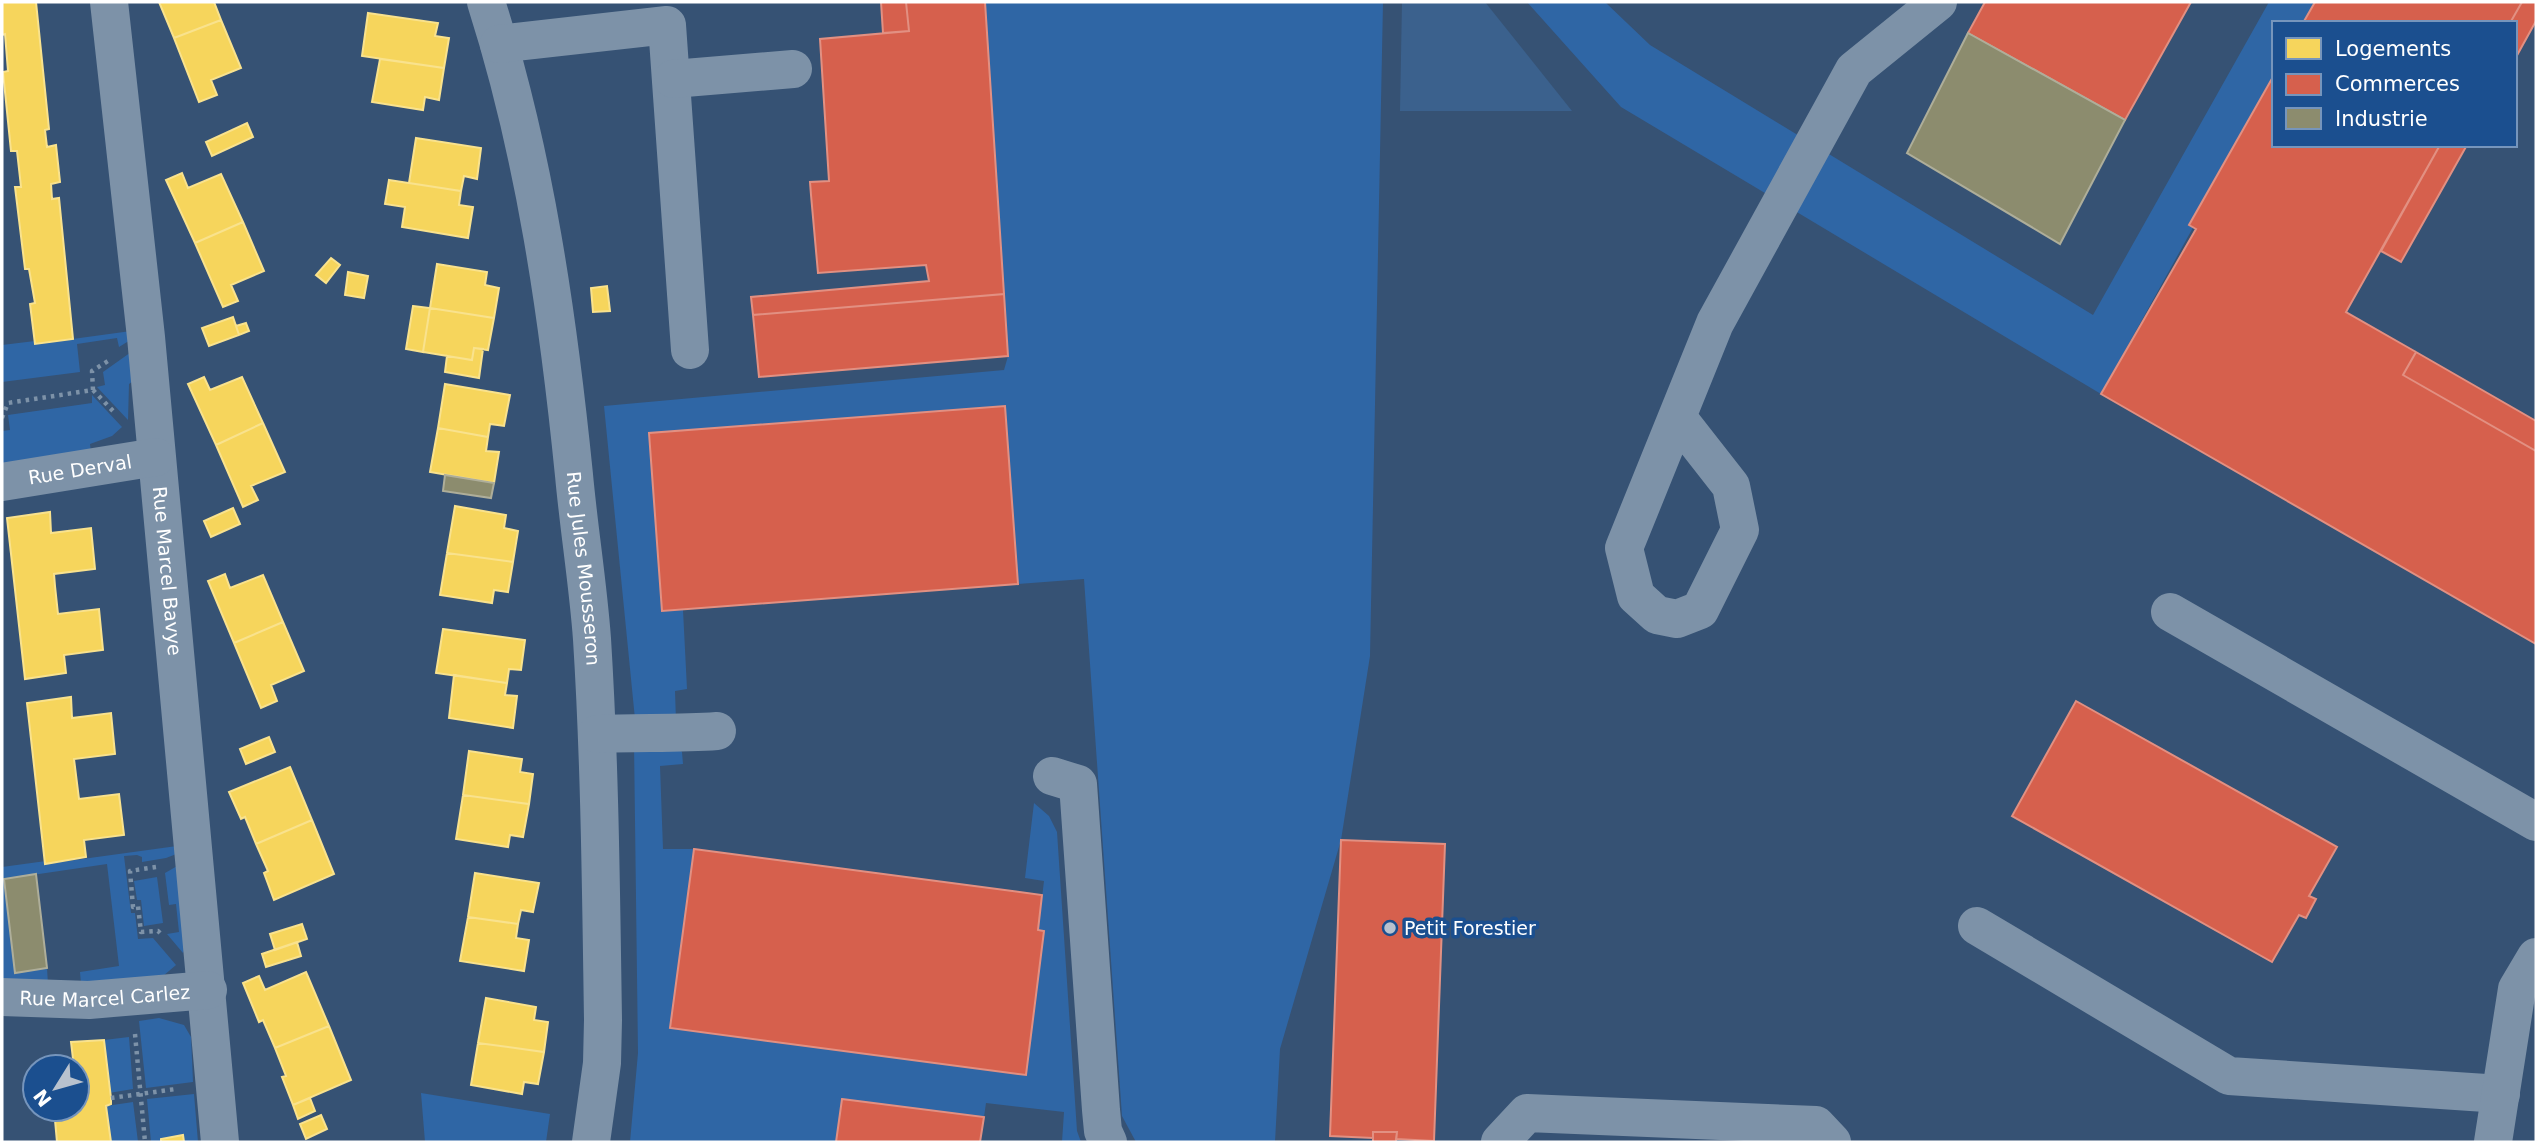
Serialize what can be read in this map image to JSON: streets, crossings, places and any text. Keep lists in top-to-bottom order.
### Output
{
  "streets": {
    "street": [
      "Rue Derval",
      "Rue Jules Mousseron",
      "Rue Marcel Bavye",
      "Rue Marcel Carlez"
    ]
  },
  "crossings": [
    ["Rue Derval", "Rue Marcel Bavye"],
    ["Rue Marcel Bavye", "Rue Marcel Carlez"]
  ],
  "places": ["Petit Forestier"],
  "legend": ["Logements", "Commerces", "Industrie"],
  "north": "bottom left"
}
